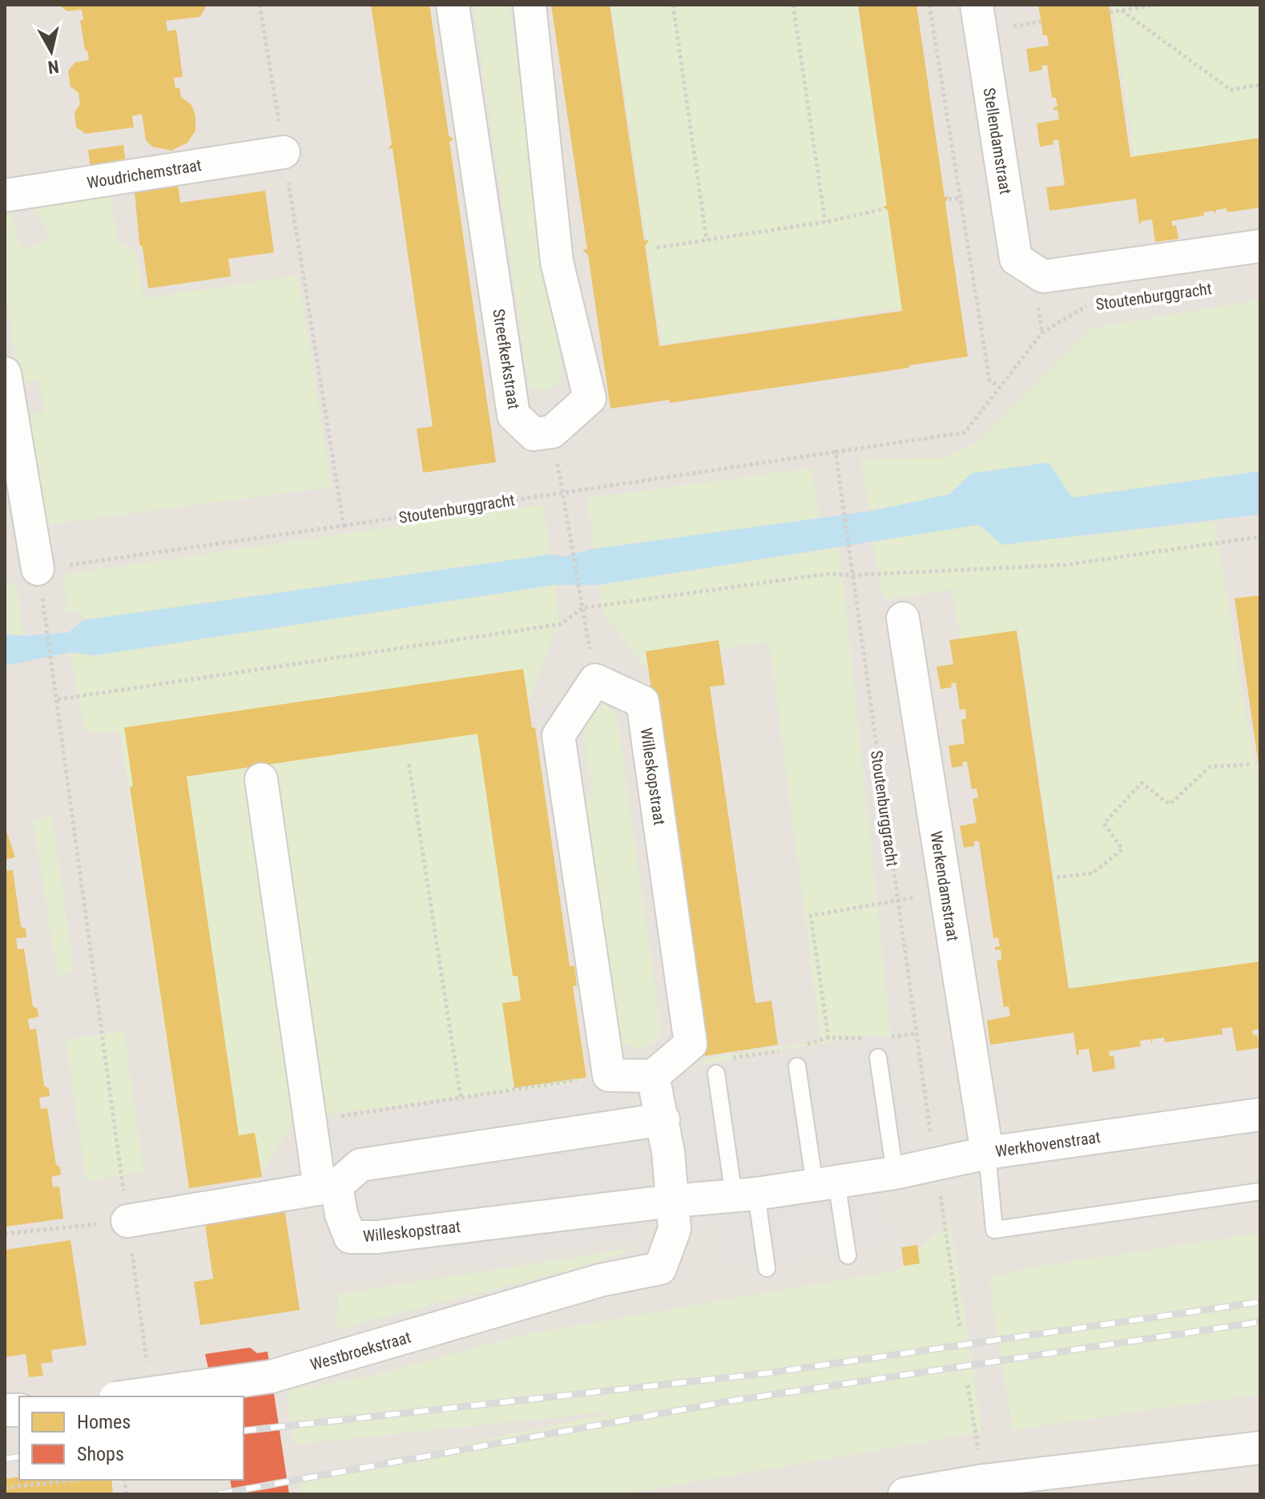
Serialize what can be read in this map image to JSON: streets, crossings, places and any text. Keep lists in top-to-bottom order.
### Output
{
  "streets": {
    "street": [
      "Stellendamstraat",
      "Woudrichemstraat",
      "Streefkerkstraat",
      "Willeskopstraat",
      "Werkendamstraat",
      "Werkhovenstraat",
      "Westbroekstraat"
    ],
    "path": ["Stoutenburggracht"]
  },
  "crossings": [
    ["Stoutenburggracht", "Willeskopstraat"],
    ["Willeskopstraat", "Westbroekstraat"],
    ["Werkendamstraat", "Werkhovenstraat"]
  ],
  "legend": ["Homes", "Shops"],
  "north": "bottom"
}
